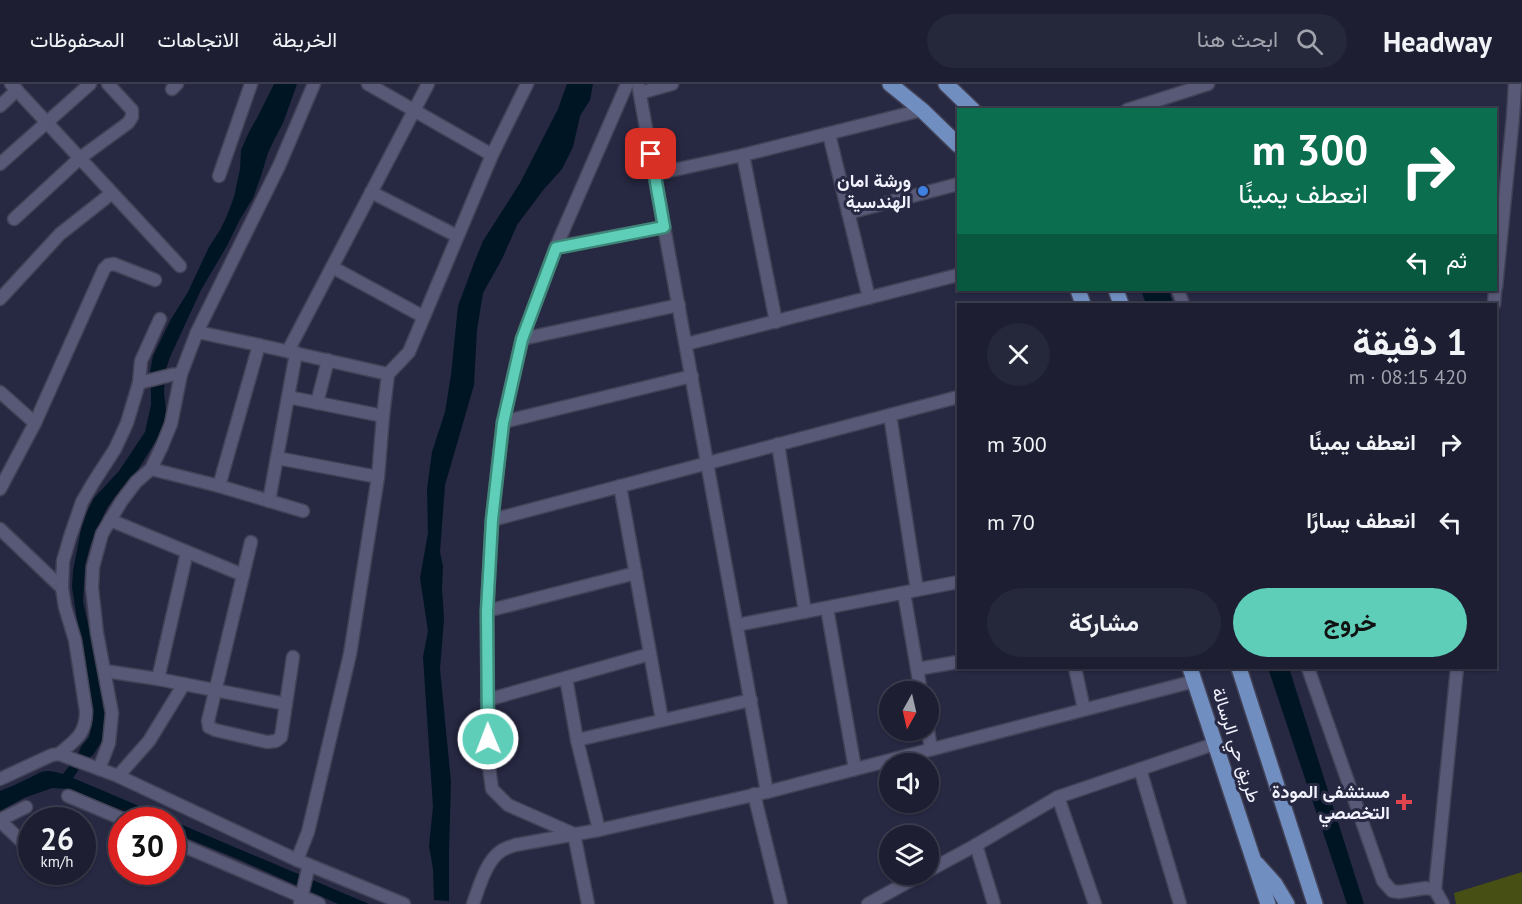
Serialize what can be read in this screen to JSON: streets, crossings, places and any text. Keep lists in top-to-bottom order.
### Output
{
  "streets": {
    "main road": ["طريق حي الرسالة"]
  },
  "places": {
    "other": ["ورشة امان الهندسية"],
    "health": ["مستشفى المودة التخصصي"]
  },
  "north": "bottom",
  "page": {
    "header": "Headway",
    "search": "ابحث هنا",
    "nav": ["الخريطة", "الاتجاهات", "المحفوظات"],
    "turn": ["300 m", "انعطف يمينًا"],
    "then": "ثم",
    "heading": ["1 دقيقة", "420 m · 08:15"],
    "list": [
      {
        "name": "انعطف يمينًا",
        "value": "300 m"
      },
      {
        "name": "انعطف يسارًا",
        "value": "70 m"
      }
    ],
    "buttons": ["خروج", "مشاركة"],
    "speed": "26 km/h",
    "limit": "30"
  }
}
